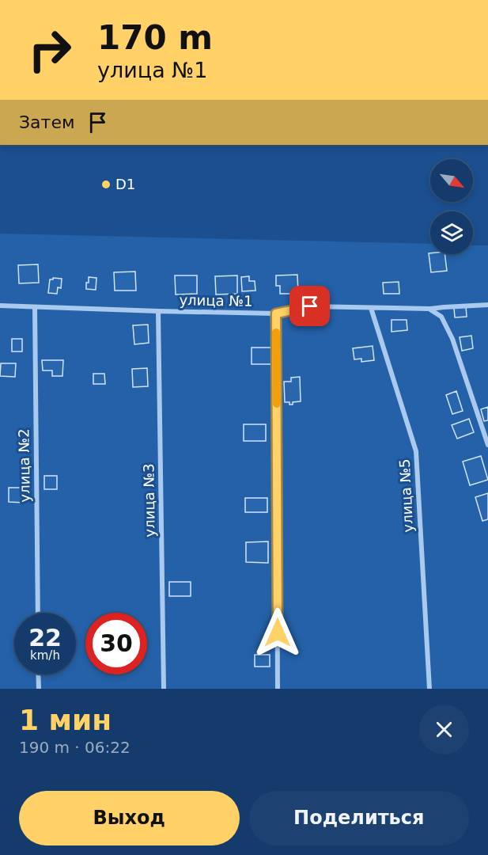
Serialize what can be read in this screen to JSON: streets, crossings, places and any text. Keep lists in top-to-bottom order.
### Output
{
  "streets": {
    "street": [
      "улица №1",
      "улица №2",
      "улица №5",
      "улица №3"
    ]
  },
  "crossings": [
    ["улица №1", "улица №2"],
    ["улица №1", "улица №5"],
    ["улица №1", "улица №3"]
  ],
  "places": ["D1"],
  "north": "bottom right",
  "page": {
    "turn": ["170 m", "улица №1"],
    "then": "Затем",
    "speed": "22 km/h",
    "limit": "30",
    "heading": ["1 мин", "190 m · 06:22"],
    "buttons": ["Выход", "Поделиться"]
  }
}
